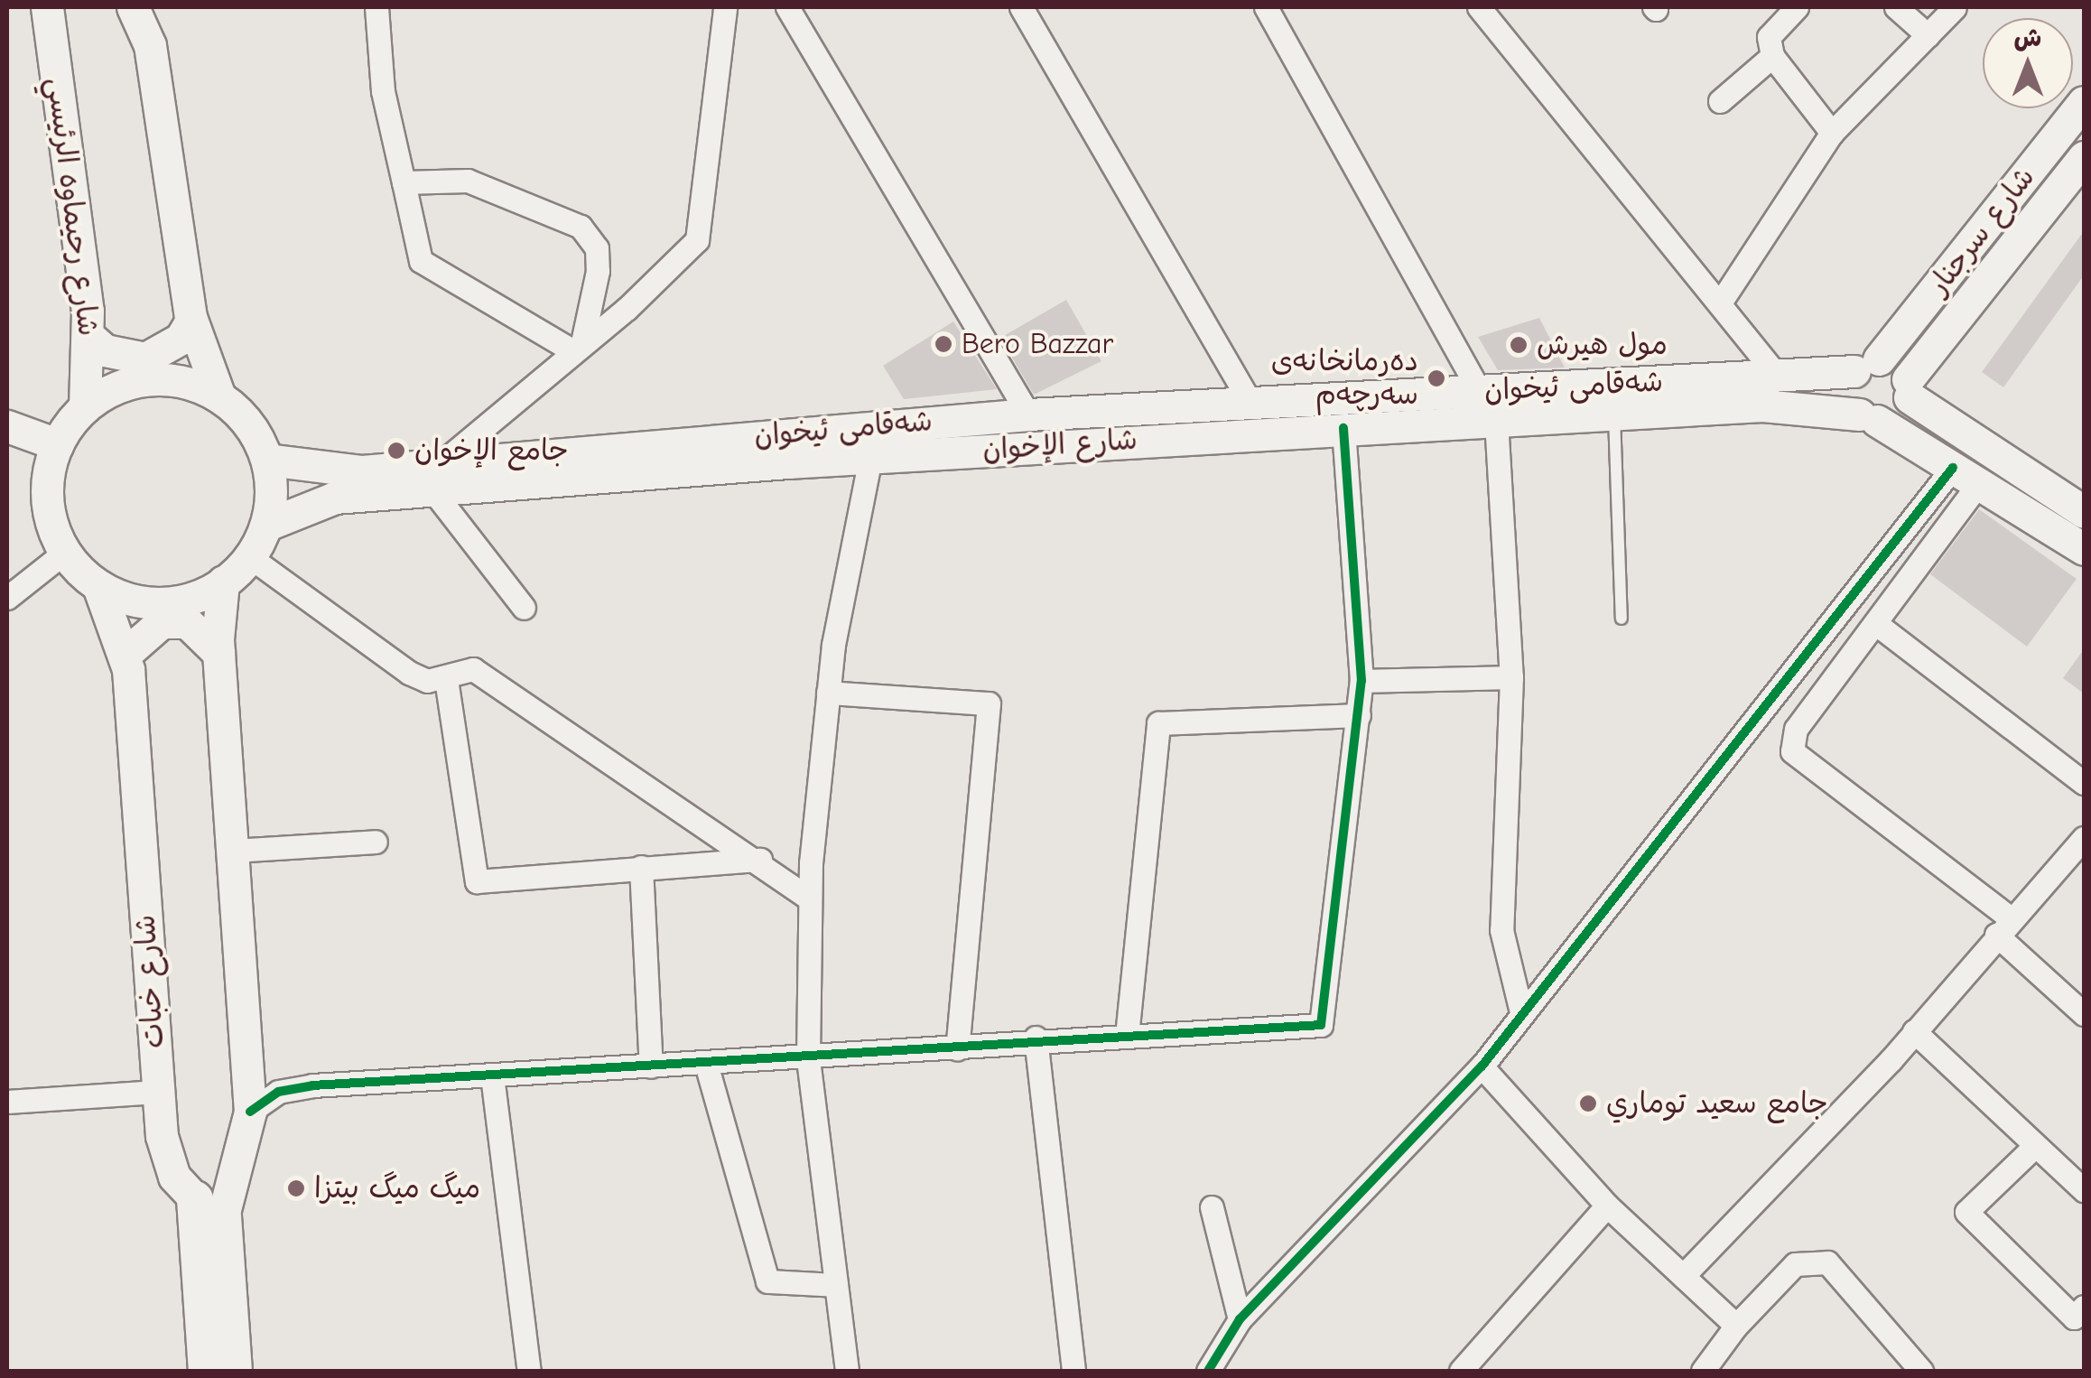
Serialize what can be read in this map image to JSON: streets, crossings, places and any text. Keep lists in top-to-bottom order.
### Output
{
  "streets": {
    "main road": [
      "شارع رحيماوه الرئيسي",
      "شارع سرجنار",
      "شەقامی ئیخوان",
      "شارع الإخوان",
      "شارع خبات"
    ]
  },
  "crossings": [
    ["شارع رحيماوه الرئيسي", "شەقامی ئیخوان"],
    ["شارع رحيماوه الرئيسي", "شارع الإخوان"],
    ["شارع رحيماوه الرئيسي", "شارع خبات"],
    ["شارع سرجنار", "شەقامی ئیخوان"],
    ["شارع سرجنار", "شارع الإخوان"],
    ["شەقامی ئیخوان", "شارع الإخوان"],
    ["شەقامی ئیخوان", "شارع خبات"],
    ["شارع الإخوان", "شارع خبات"]
  ],
  "places": [
    "Bero Bazzar",
    "مول هيرش",
    "دەرمانخانەی سەرچەم",
    "جامع الإخوان",
    "جامع سعيد توماري",
    "ميگ ميگ بيتزا"
  ],
  "north": "top"
}
